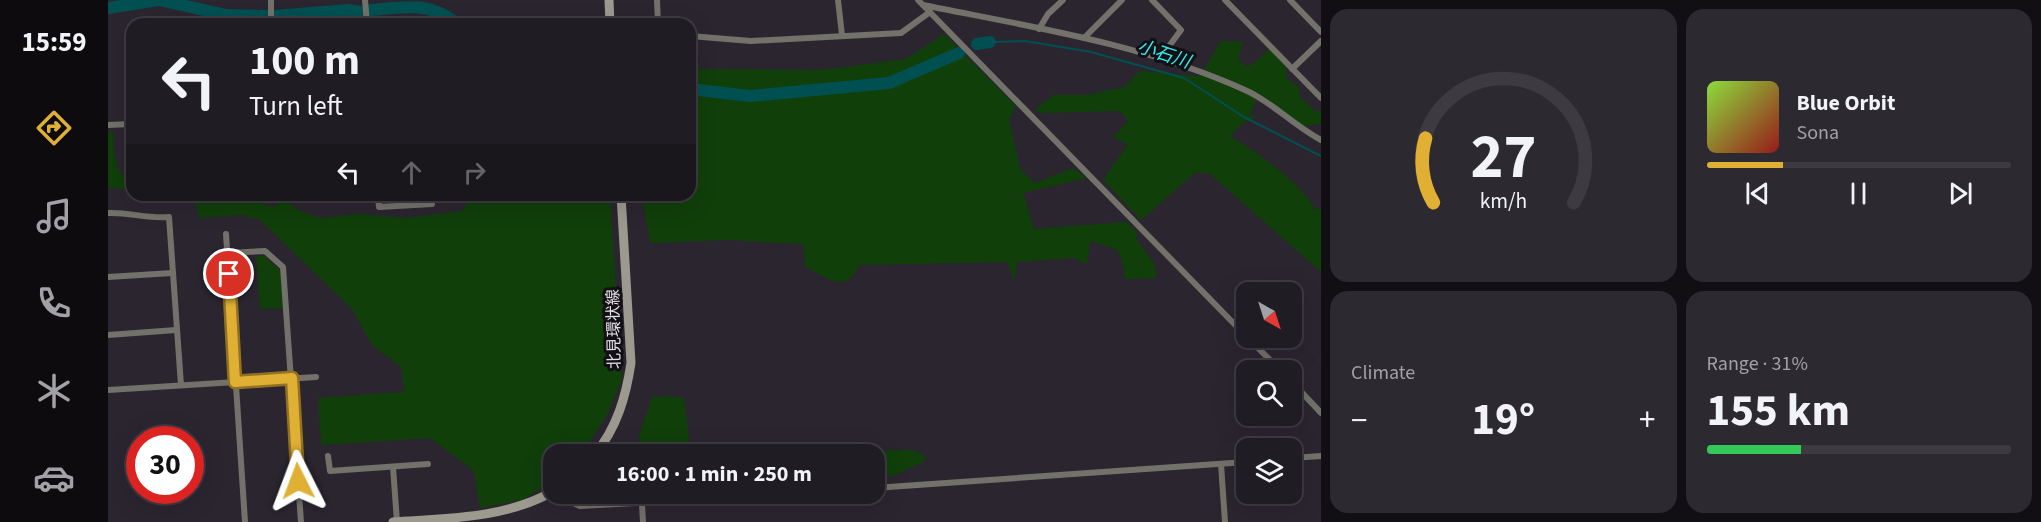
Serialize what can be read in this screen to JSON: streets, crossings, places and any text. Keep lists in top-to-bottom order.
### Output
{
  "streets": {
    "main road": ["北見環状線"]
  },
  "water": ["小石川"],
  "north": "bottom right",
  "page": {
    "tabs": "15:59",
    "turn": ["100 m", "Turn left"],
    "song": ["Blue Orbit", "Sona"],
    "tile": [
      "Climate",
      ["Range · 31%", "155 km"]
    ],
    "heat": ["−", "19°", "+"],
    "limit": "30",
    "trip": "16:00 · 1 min · 250 m",
    "gauge": ["27", "km/h"]
  }
}
